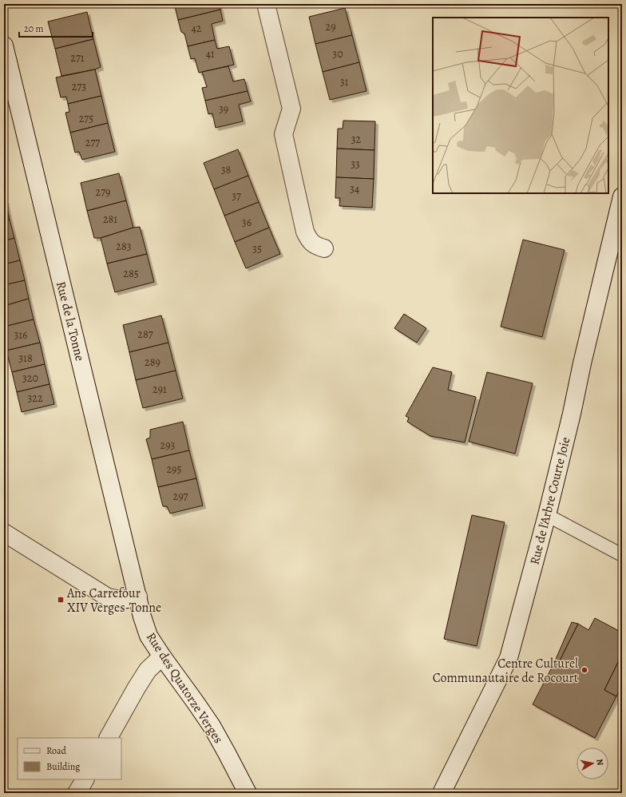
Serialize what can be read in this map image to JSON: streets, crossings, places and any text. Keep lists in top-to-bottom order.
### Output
{
  "streets": {
    "street": ["Rue de la Tonne", "Rue de l'Arbre Courte Joie", "Rue des Quatorze Verges"]
  },
  "crossings": [
    ["Rue de la Tonne", "Rue des Quatorze Verges"]
  ],
  "places": {
    "transit": ["Ans Carrefour XIV Verges-Tonne"],
    "other": ["Centre Culturel Communautaire de Rocourt"]
  },
  "house_numbers": [
    "29",
    "42",
    "41",
    "30",
    "271",
    "31",
    "273",
    "39",
    "275",
    "32",
    "277",
    "33",
    "38",
    "34",
    "279",
    "37",
    "281",
    "36",
    "283",
    "35",
    "285",
    "287",
    "316",
    "318",
    "289",
    "320",
    "291",
    "322",
    "293",
    "295",
    "297"
  ],
  "legend": ["Road", "Building"],
  "scale_bar": "20 m",
  "north": "right"
}
